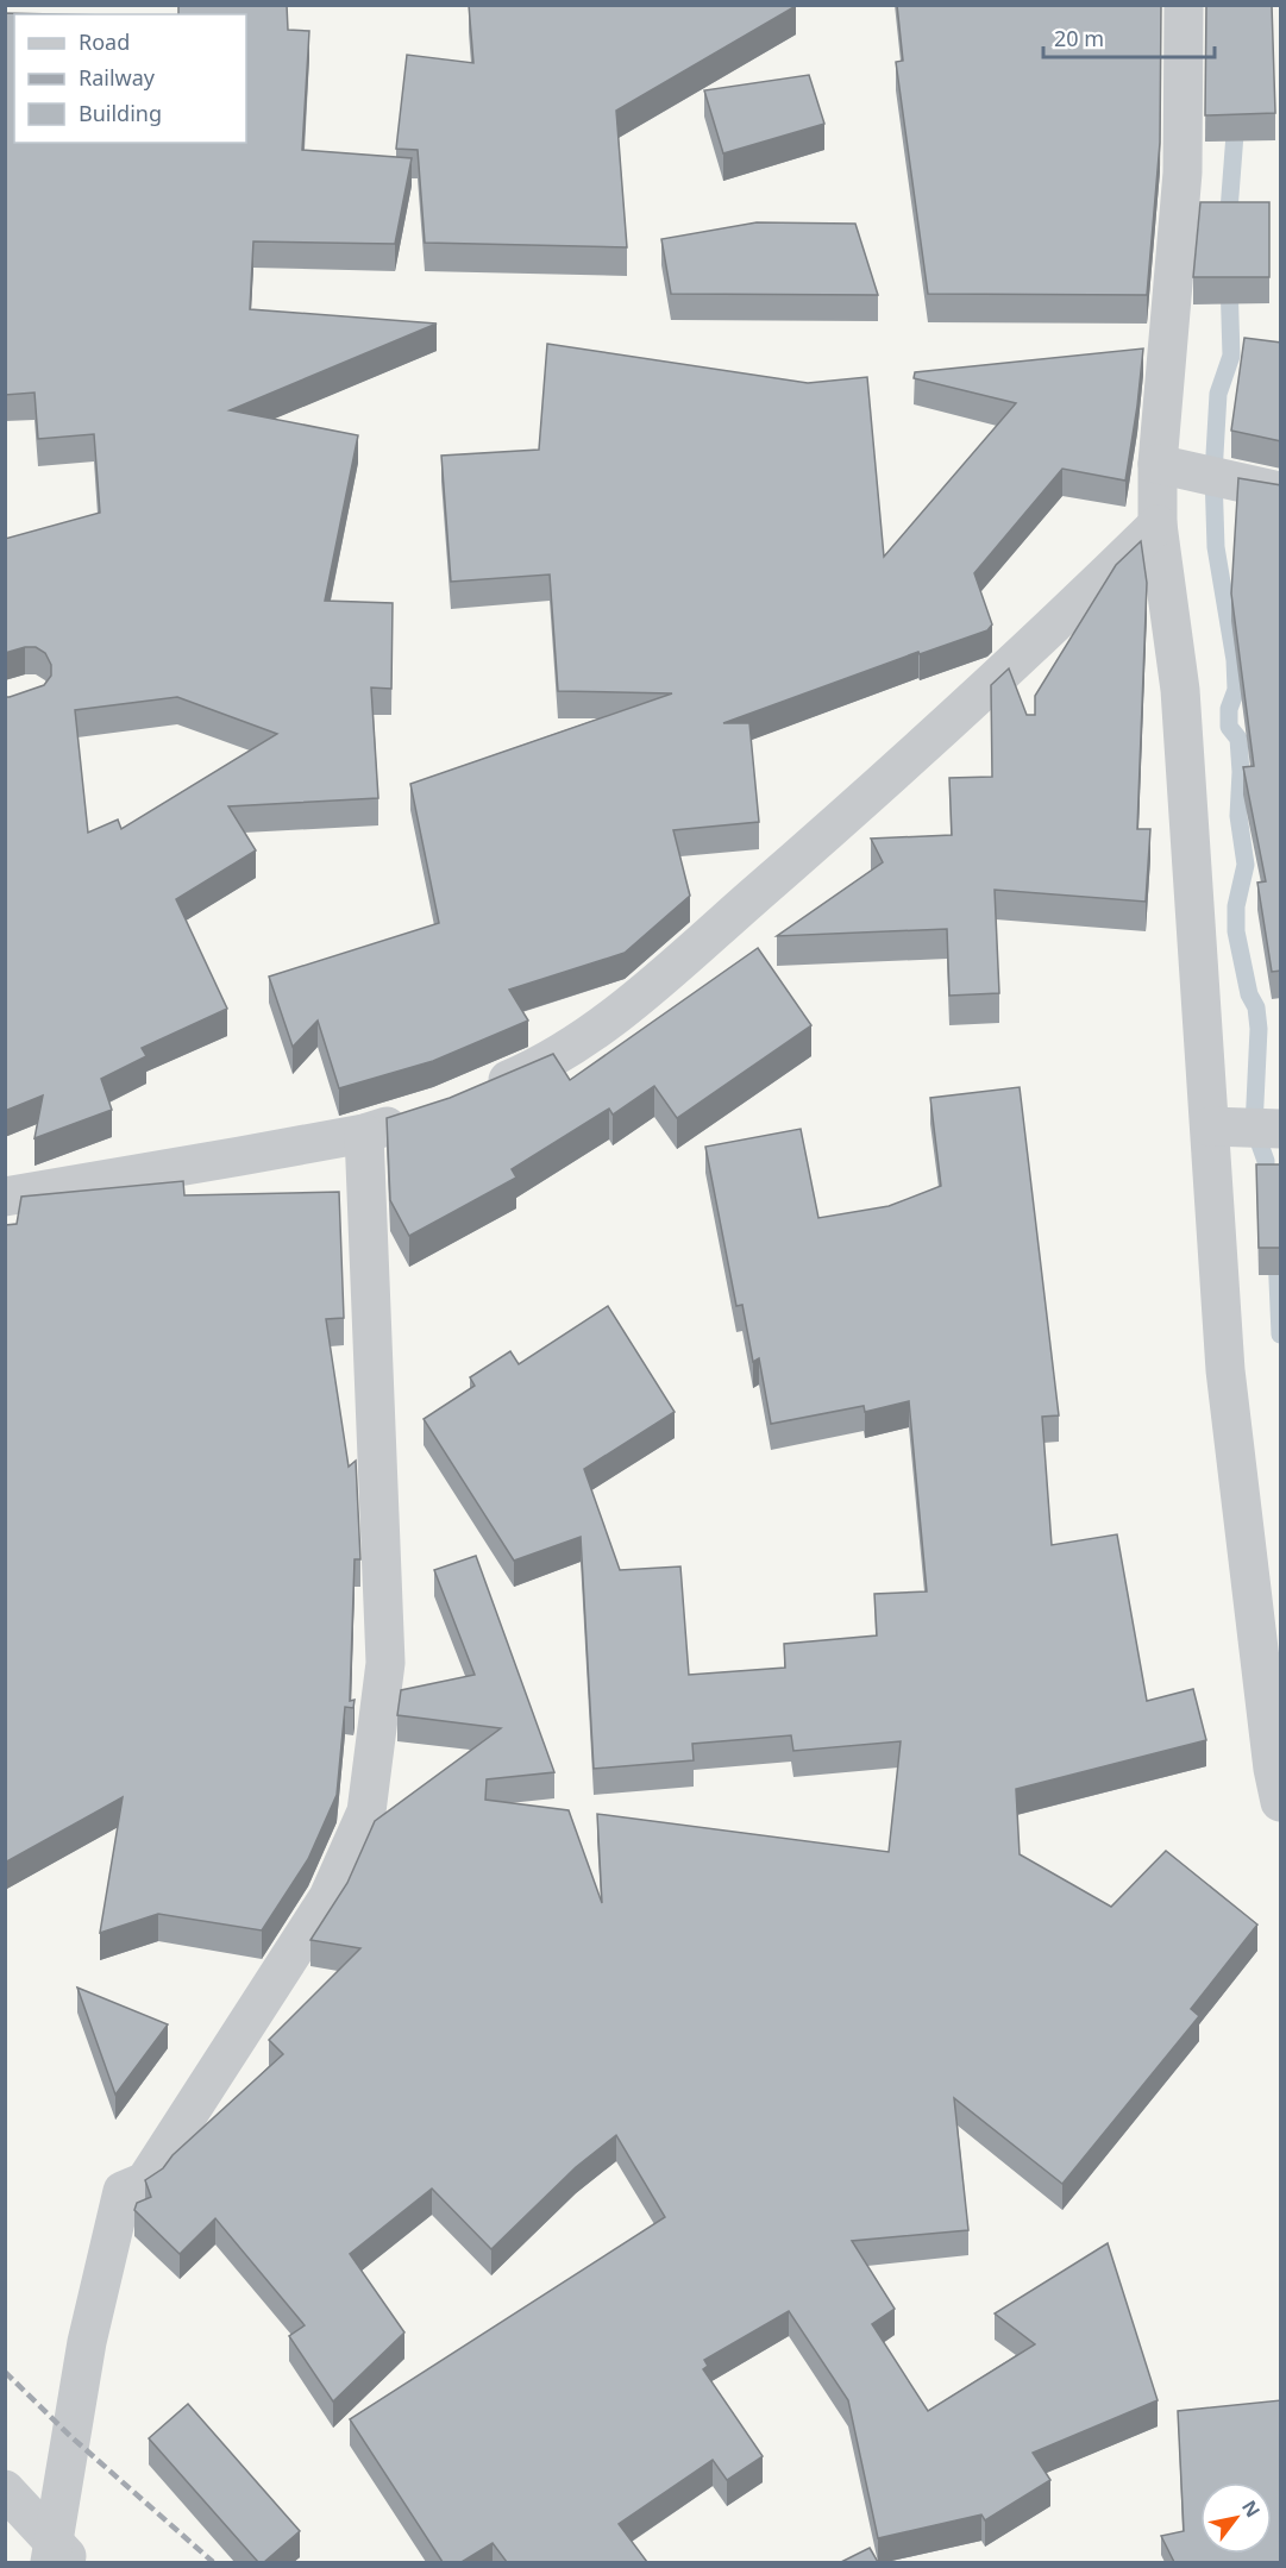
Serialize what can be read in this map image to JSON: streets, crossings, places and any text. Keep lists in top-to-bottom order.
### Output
{
  "legend": ["Road", "Railway", "Building"],
  "scale_bar": "20 m",
  "north": "top right"
}
